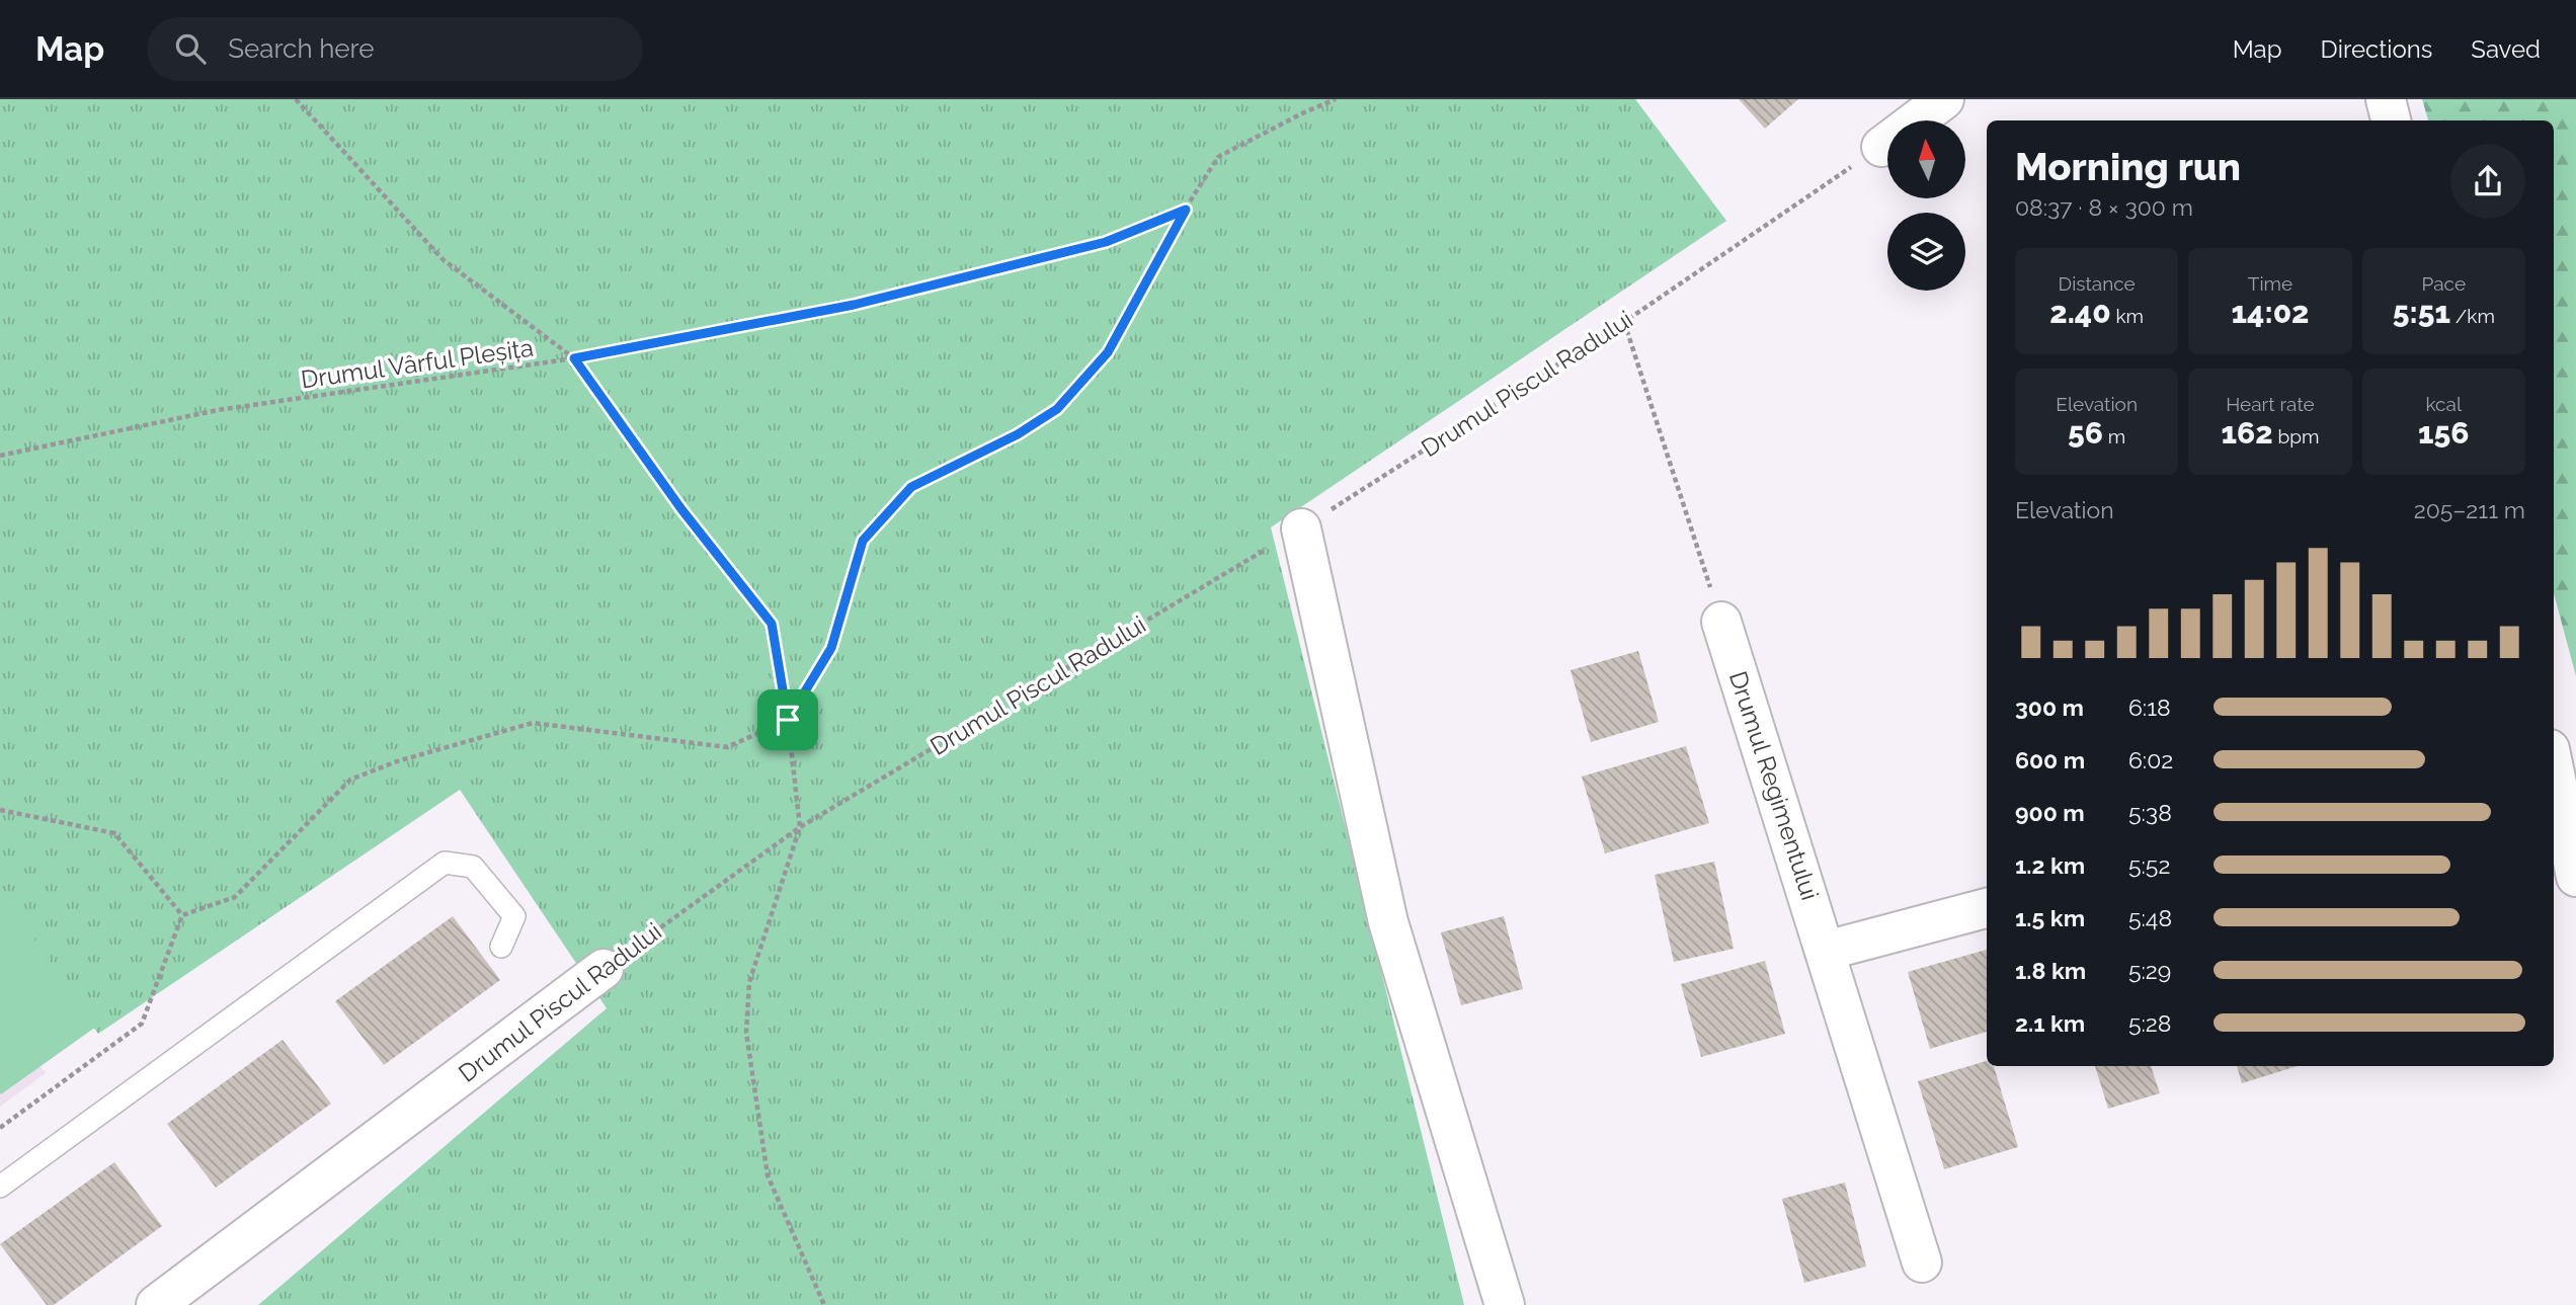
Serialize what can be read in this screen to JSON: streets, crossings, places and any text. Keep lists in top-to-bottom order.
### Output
{
  "streets": {
    "street": ["Drumul Piscul Radului", "Drumul Regimentului"],
    "path": ["Drumul Vârful Pleșița"]
  },
  "north": "top",
  "page": {
    "header": "Map",
    "search": "Search here",
    "nav": ["Map", "Directions", "Saved"],
    "heading": ["Morning run", "08:37 · 8 × 300 m"],
    "stats": [
      ["Distance", "2.40 km"],
      ["Time", "14:02"],
      ["Pace", "5:51 /km"],
      ["Elevation", "56 m"],
      ["Heart rate", "162 bpm"],
      ["kcal", "156"]
    ],
    "chart": ["Elevation", "205–211 m"],
    "list": [
      {
        "name": "300 m",
        "note": "6:18"
      },
      {
        "name": "600 m",
        "note": "6:02"
      },
      {
        "name": "900 m",
        "note": "5:38"
      },
      {
        "name": "1.2 km",
        "note": "5:52"
      },
      {
        "name": "1.5 km",
        "note": "5:48"
      },
      {
        "name": "1.8 km",
        "note": "5:29"
      },
      {
        "name": "2.1 km",
        "note": "5:28"
      }
    ]
  }
}
